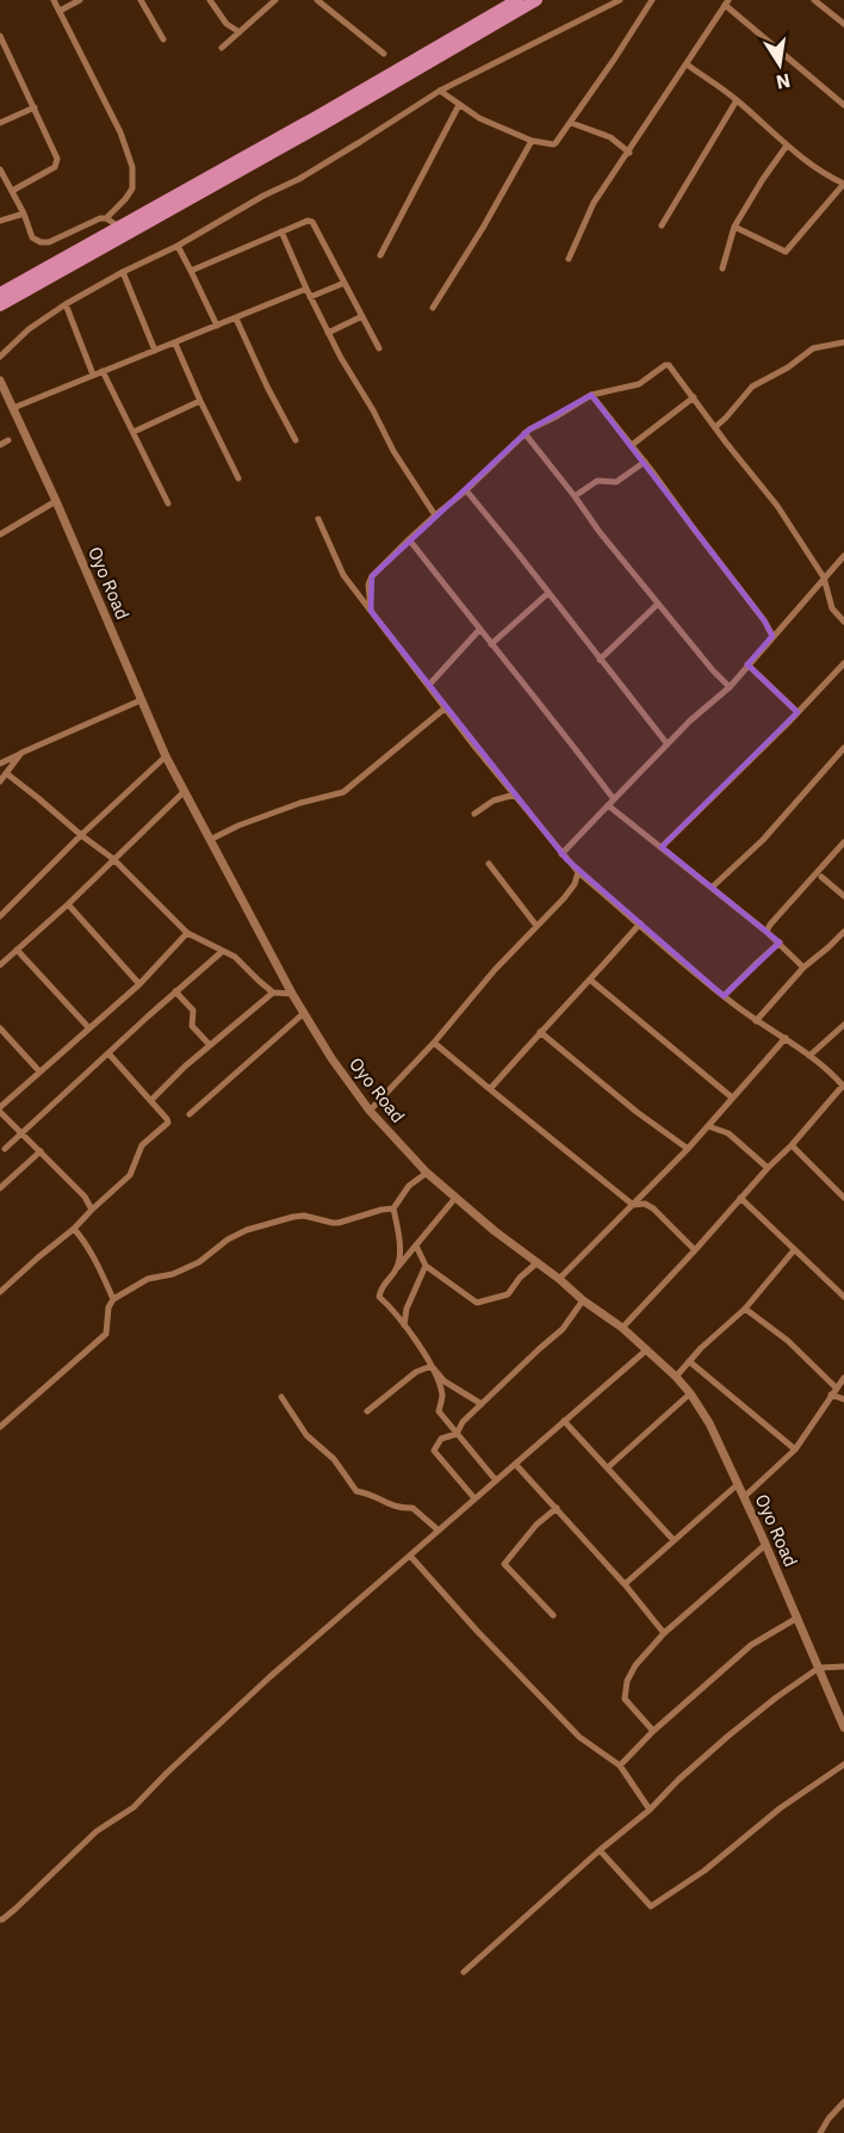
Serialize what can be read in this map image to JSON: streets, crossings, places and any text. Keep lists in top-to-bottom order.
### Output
{
  "streets": {
    "street": ["Oyo Road"]
  },
  "north": "bottom"
}
